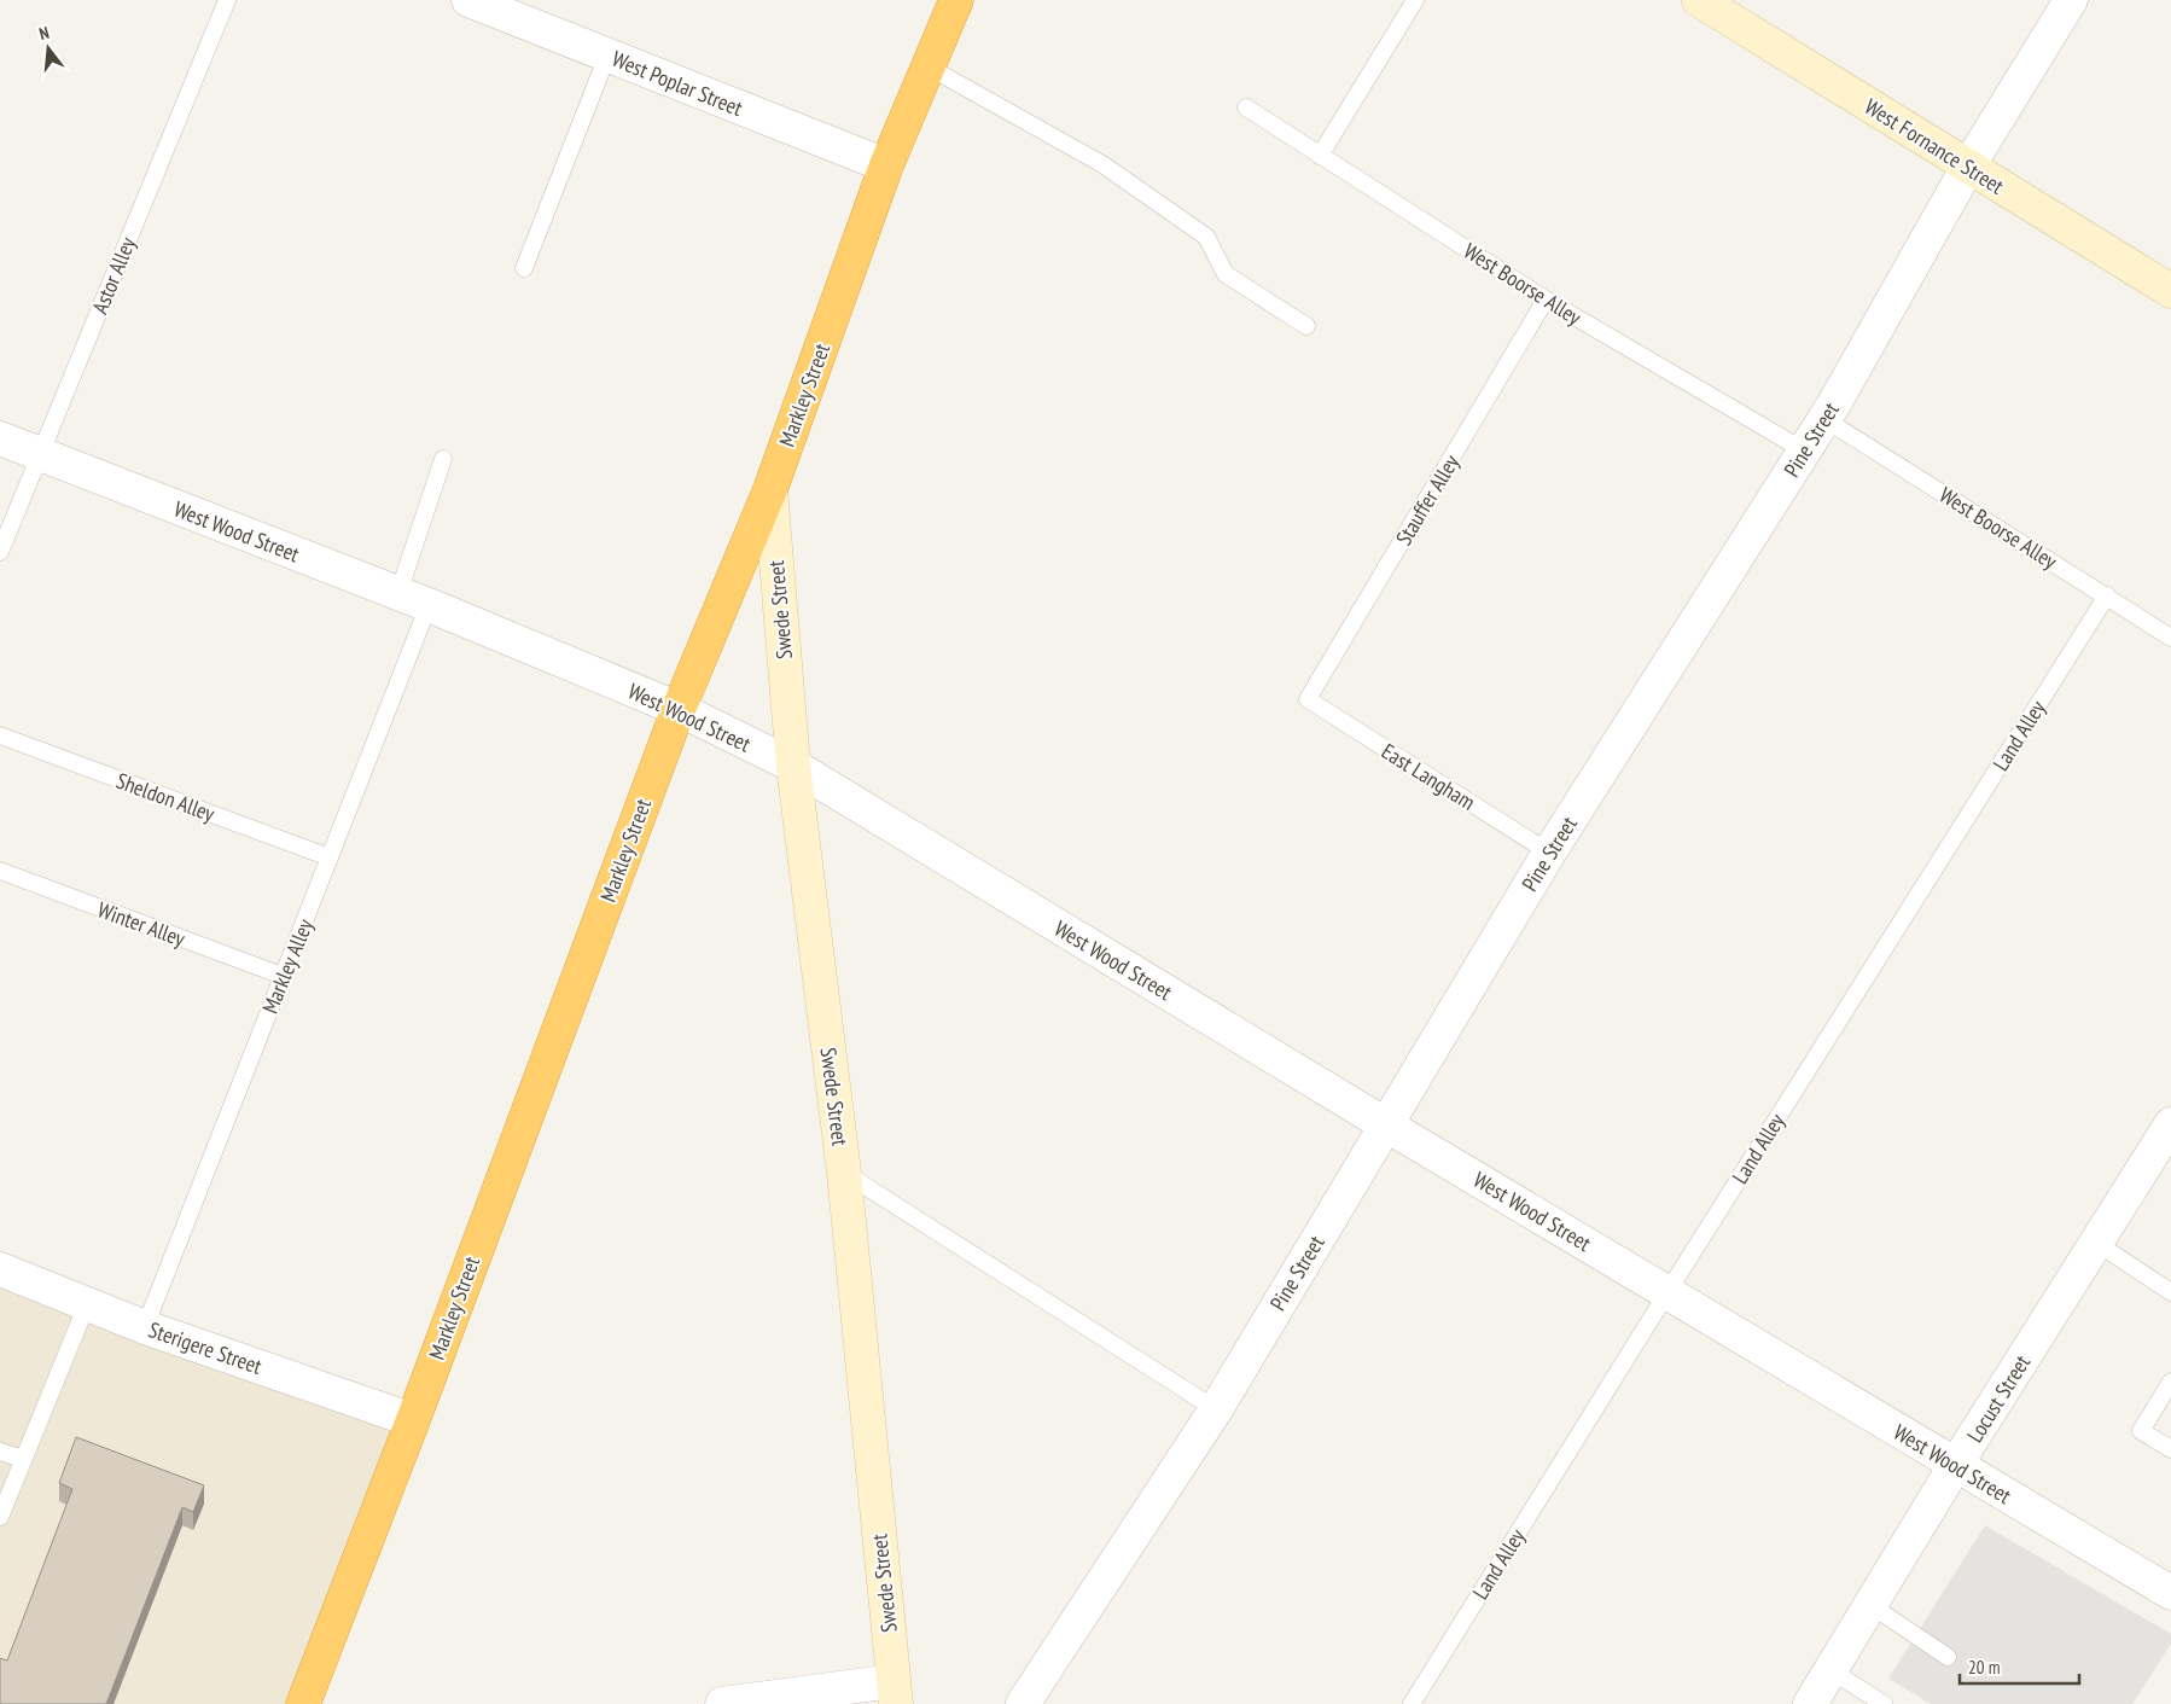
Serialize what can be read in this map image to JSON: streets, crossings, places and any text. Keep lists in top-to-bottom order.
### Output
{
  "streets": {
    "highway": ["Markley Street"],
    "street": [
      "West Poplar Street",
      "West Fornance Street",
      "Pine Street",
      "West Wood Street",
      "Swede Street",
      "Sterigere Street",
      "Locust Street"
    ],
    "lane": [
      "Astor Alley",
      "West Boorse Alley",
      "Stauffer Alley",
      "Land Alley",
      "East Langham",
      "Sheldon Alley",
      "Winter Alley",
      "Markley Alley"
    ]
  },
  "crossings": [
    ["West Poplar Street", "Markley Street"],
    ["West Fornance Street", "Pine Street"],
    ["Astor Alley", "West Wood Street"],
    ["West Boorse Alley", "Pine Street"],
    ["West Boorse Alley", "Stauffer Alley"],
    ["West Boorse Alley", "Land Alley"],
    ["Markley Street", "West Wood Street"],
    ["Markley Street", "Swede Street"],
    ["Markley Street", "Sterigere Street"],
    ["Pine Street", "West Wood Street"],
    ["Pine Street", "East Langham"],
    ["Stauffer Alley", "East Langham"],
    ["West Wood Street", "Swede Street"],
    ["West Wood Street", "Land Alley"],
    ["West Wood Street", "Markley Alley"],
    ["West Wood Street", "Locust Street"],
    ["Sheldon Alley", "Markley Alley"],
    ["Winter Alley", "Markley Alley"],
    ["Markley Alley", "Sterigere Street"]
  ],
  "scale_bar": "20 m",
  "north": "top"
}
